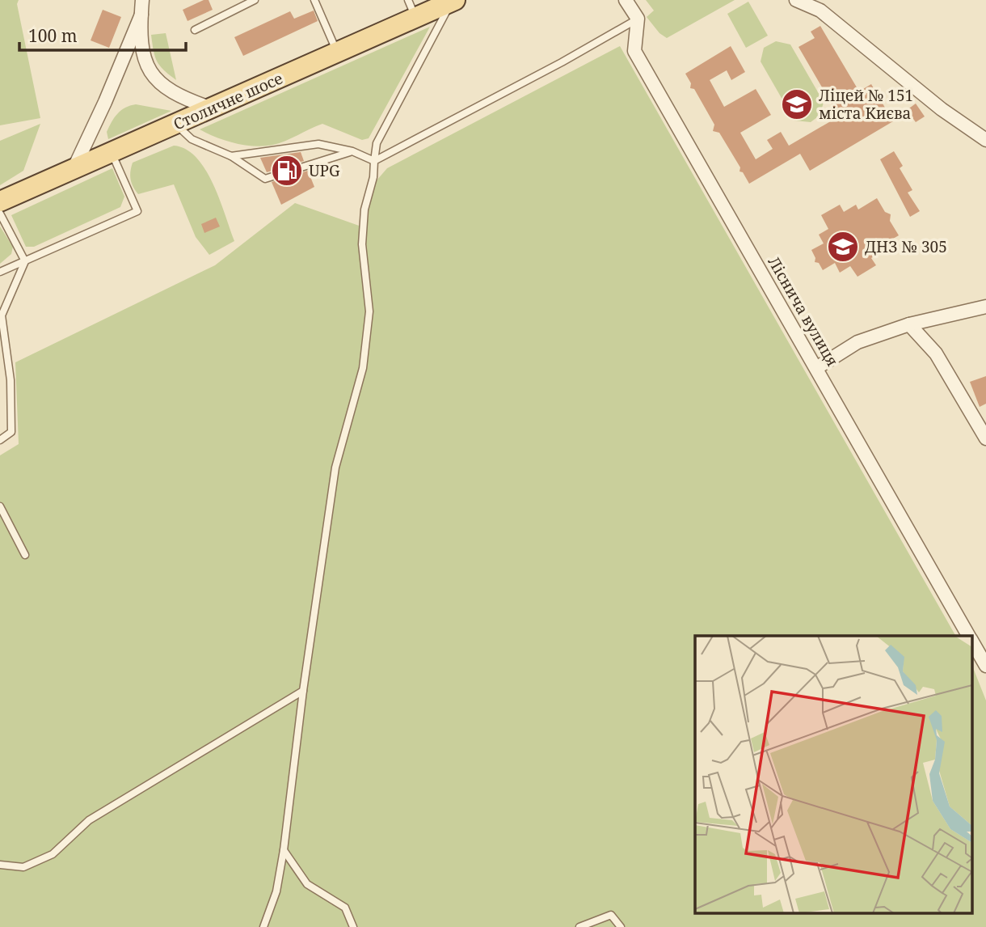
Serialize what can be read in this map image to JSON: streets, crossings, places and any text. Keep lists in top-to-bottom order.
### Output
{
  "streets": {
    "main road": ["Столичне шосе"],
    "street": ["Ліснича вулиця"]
  },
  "places": {
    "school or university": ["Ліцей № 151 міста Києва", "ДНЗ № 305"],
    "fuel station": ["UPG"]
  },
  "scale_bar": "100 m"
}
